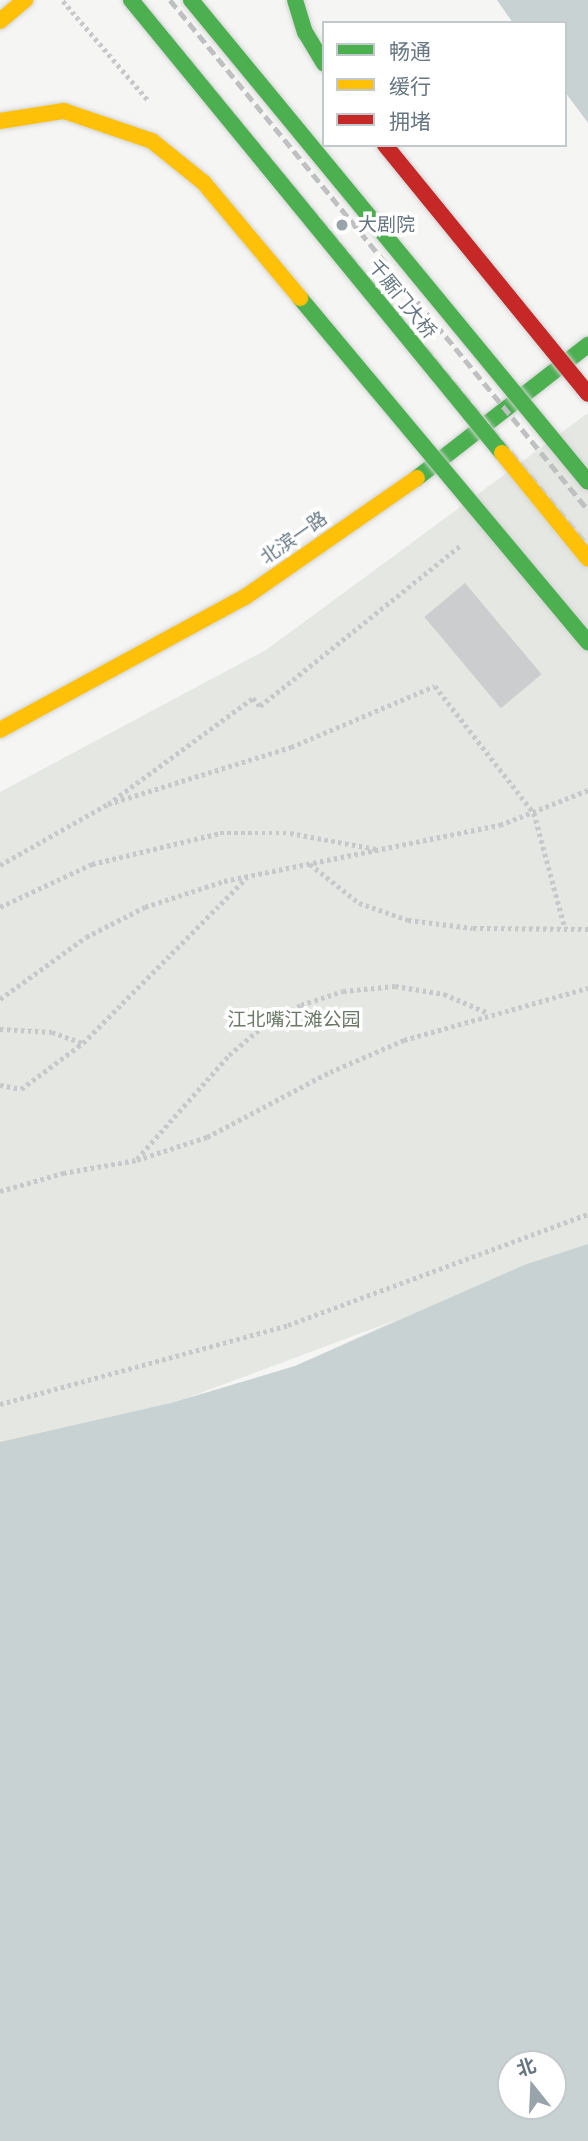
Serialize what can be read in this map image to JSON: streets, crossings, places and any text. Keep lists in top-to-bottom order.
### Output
{
  "streets": {
    "main road": ["千厮门大桥", "北滨一路"]
  },
  "parks": ["江北嘴江滩公园"],
  "places": ["大剧院"],
  "legend": ["畅通", "缓行", "拥堵"],
  "north": "top"
}
